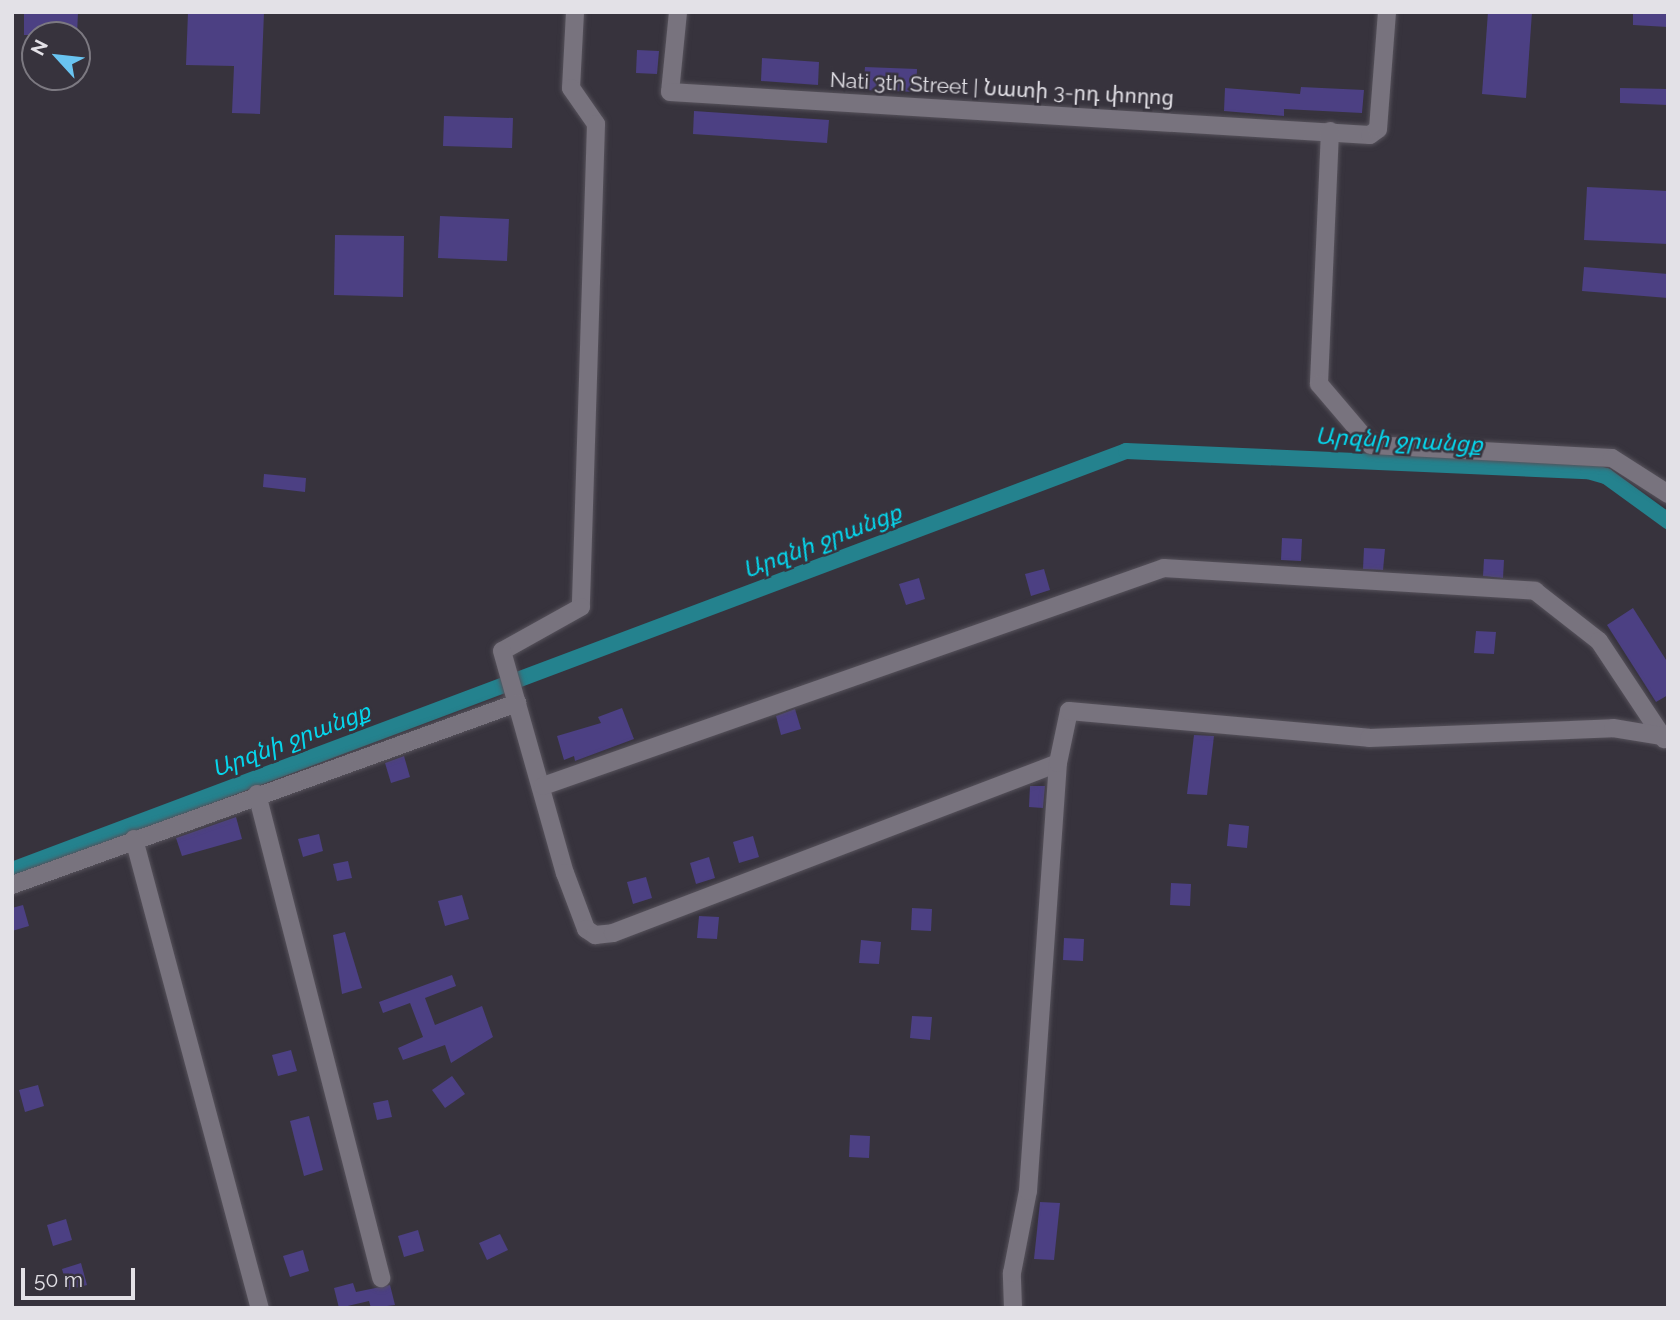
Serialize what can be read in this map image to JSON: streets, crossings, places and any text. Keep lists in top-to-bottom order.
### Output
{
  "streets": {
    "street": ["Nati 3th Street | Նատի 3-րդ փողոց"]
  },
  "water": ["Արզնի ջրանցք"],
  "scale_bar": "50 m",
  "north": "top left"
}
